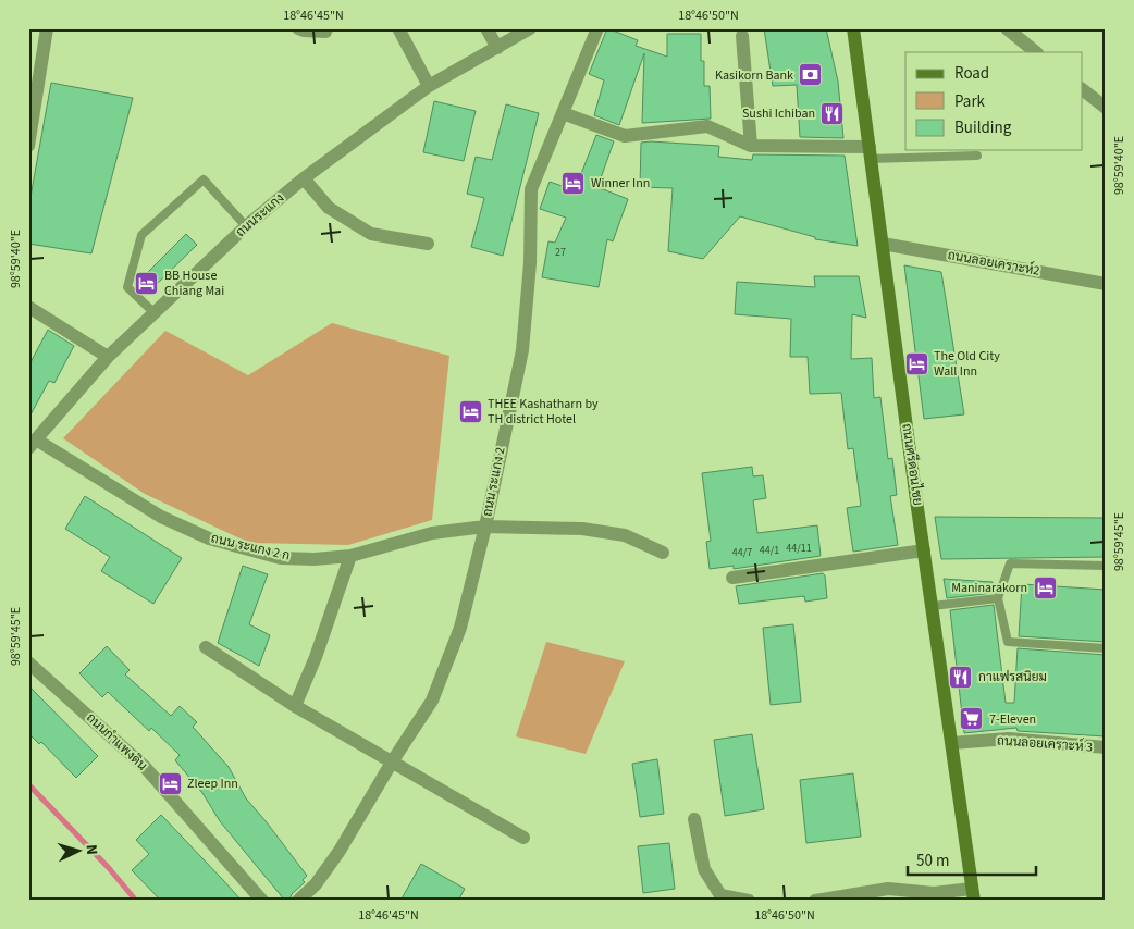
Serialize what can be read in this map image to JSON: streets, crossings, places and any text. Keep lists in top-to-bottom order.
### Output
{
  "streets": {
    "street": [
      "ถนนระแกง",
      "ถนนลอยเคราะห์2",
      "ถนนศรีดอนไชย",
      "ถนน ระแกง 2",
      "ถนน ระแกง 2 ก",
      "ถนนกำแพงดิน",
      "ถนนลอยเคราะห์ 3"
    ]
  },
  "crossings": [
    ["ถนนระแกง", "ถนน ระแกง 2 ก"],
    ["ถนนลอยเคราะห์2", "ถนนศรีดอนไชย"],
    ["ถนนศรีดอนไชย", "ถนนลอยเคราะห์ 3"],
    ["ถนน ระแกง 2", "ถนน ระแกง 2 ก"]
  ],
  "places": {
    "bank": ["Kasikorn Bank"],
    "restaurant": ["Sushi Ichiban", "กาแฟรสนิยม"],
    "hotel": [
      "Winner Inn",
      "BB House Chiang Mai",
      "The Old City Wall Inn",
      "THEE Kashatharn by TH district Hotel",
      "Maninarakorn",
      "Zleep Inn"
    ],
    "supermarket": ["7-Eleven"]
  },
  "house_numbers": [
    "27",
    "44/11",
    "44/1",
    "44/7"
  ],
  "legend": ["Road", "Park", "Building"],
  "scale_bar": "50 m",
  "north": "right",
  "coordinates": [
    "18°46'45\"N",
    "18°46'50\"N",
    "98°59'40\"E",
    "98°59'45\"E"
  ]
}
